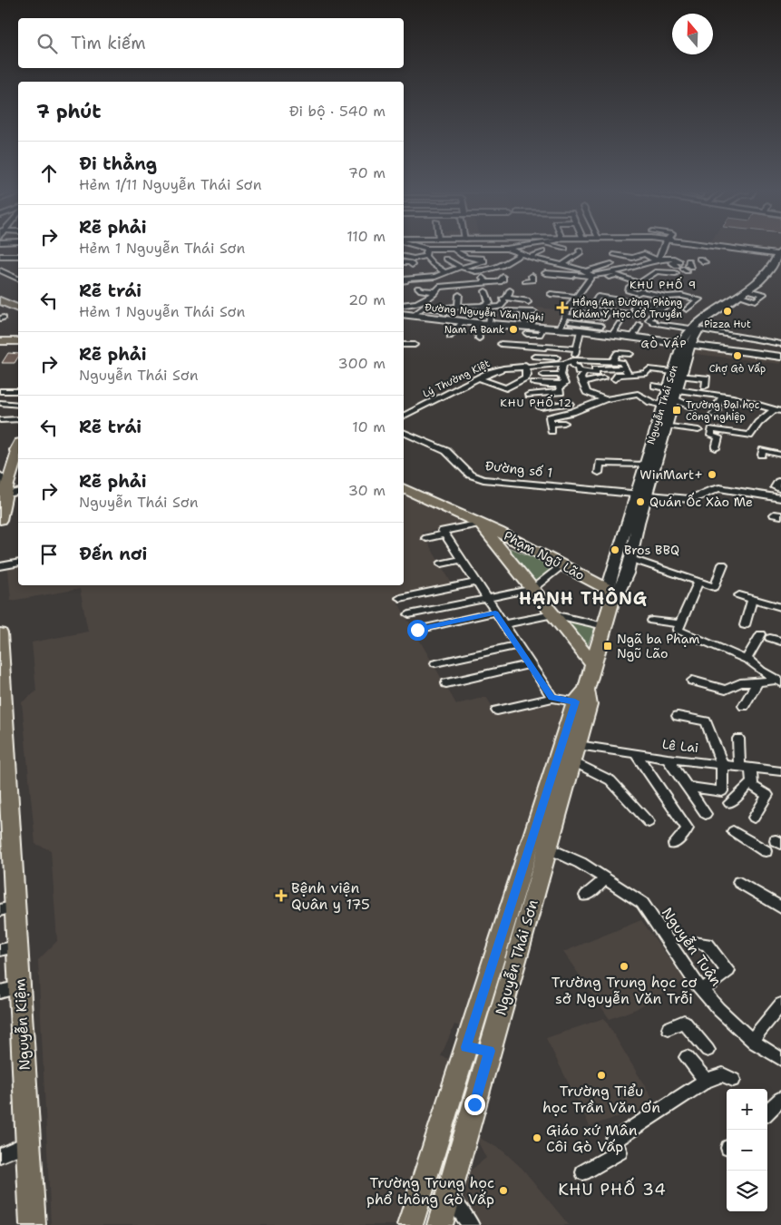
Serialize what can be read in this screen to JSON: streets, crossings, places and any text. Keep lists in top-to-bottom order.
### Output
{
  "streets": {
    "main road": [
      "Đường Nguyễn Văn Nghi",
      "Nguyễn Thái Sơn",
      "Phạm Ngũ Lão",
      "Nguyễn Kiệm"
    ],
    "street": [
      "Lý Thường Kiệt",
      "Đường số 1",
      "Lê Lai",
      "Nguyễn Tuân"
    ]
  },
  "crossings": [
    ["Đường Nguyễn Văn Nghi", "Nguyễn Thái Sơn"],
    ["Nguyễn Thái Sơn", "Đường số 1"],
    ["Nguyễn Thái Sơn", "Phạm Ngũ Lão"],
    ["Nguyễn Thái Sơn", "Lê Lai"],
    ["Nguyễn Thái Sơn", "Nguyễn Tuân"]
  ],
  "districts": [
    "KHU PHỐ 9",
    "GÒ VẤP",
    "KHU PHỐ 12",
    "HẠNH THÔNG",
    "KHU PHỐ 34"
  ],
  "places": {
    "health": ["Hồng An Đường Phòng Khám Y Học Cổ Truyền", "Bệnh viện Quân y 175"],
    "other": [
      "Pizza Hut",
      "Nam A Bank",
      "Chợ Gò Vấp",
      "WinMart+",
      "Quán Ốc Xào Me",
      "Bros BBQ",
      "Trường Trung học cơ sở Nguyễn Văn Trỗi",
      "Trường Tiểu học Trần Văn Ơn",
      "Giáo xứ Mân Côi Gò Vấp",
      "Trường Trung học phổ thông Gò Vấp"
    ],
    "transit": ["Trường Đại học Công nghiệp", "Ngã ba Phạm Ngũ Lão"]
  },
  "north": "top",
  "page": {
    "search": "Tìm kiếm",
    "heading": ["7 phút", "Đi bộ · 540 m"],
    "list": [
      ["Đi thẳng", "Hẻm 1/11 Nguyễn Thái Sơn", "70 m"],
      ["Rẽ phải", "Hẻm 1 Nguyễn Thái Sơn", "110 m"],
      ["Rẽ trái", "Hẻm 1 Nguyễn Thái Sơn", "20 m"],
      ["Rẽ phải", "Nguyễn Thái Sơn", "300 m"],
      ["Rẽ trái", "10 m"],
      ["Rẽ phải", "Nguyễn Thái Sơn", "30 m"],
      "Đến nơi"
    ],
    "map_buttons": ["+", "−"]
  }
}
